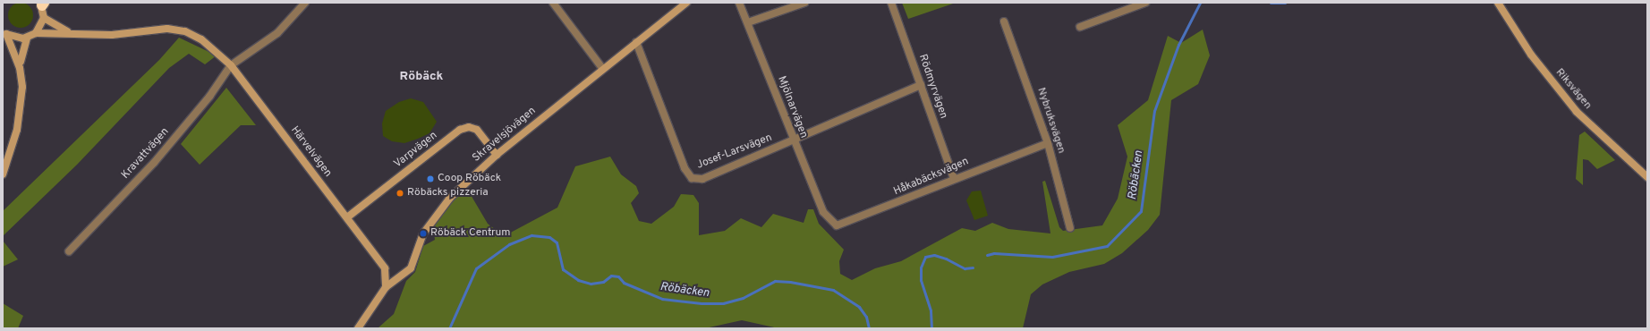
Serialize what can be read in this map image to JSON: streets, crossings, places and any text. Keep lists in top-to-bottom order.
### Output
{
  "streets": {
    "street": [
      "Rödmyrvägen",
      "Riksvägen",
      "Mjölnarvägen",
      "Nybruksvägen",
      "Skravelsjövägen",
      "Varpvägen",
      "Härvelvägen",
      "Josef-Larsvägen",
      "Kravattvägen",
      "Håkabäcksvägen"
    ]
  },
  "crossings": [
    ["Rödmyrvägen", "Josef-Larsvägen"],
    ["Rödmyrvägen", "Håkabäcksvägen"],
    ["Mjölnarvägen", "Josef-Larsvägen"],
    ["Mjölnarvägen", "Håkabäcksvägen"],
    ["Nybruksvägen", "Håkabäcksvägen"],
    ["Skravelsjövägen", "Varpvägen"],
    ["Skravelsjövägen", "Härvelvägen"],
    ["Skravelsjövägen", "Josef-Larsvägen"],
    ["Varpvägen", "Härvelvägen"],
    ["Härvelvägen", "Kravattvägen"]
  ],
  "districts": ["Röbäck"],
  "water": ["Röbäcken"],
  "places": ["Coop Röbäck", "Röbäcks pizzeria", "Röbäck Centrum"]
}
